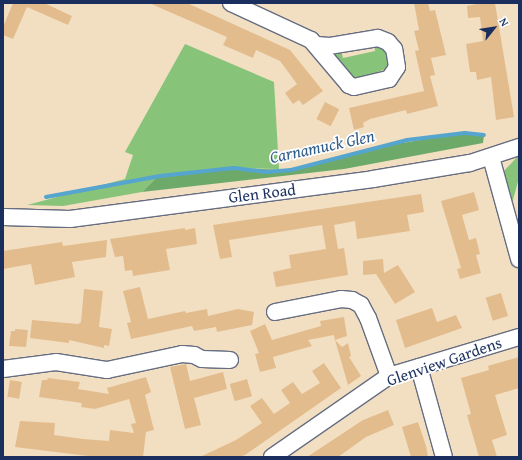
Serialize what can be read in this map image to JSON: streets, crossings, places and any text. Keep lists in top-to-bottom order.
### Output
{
  "streets": {
    "street": ["Glen Road", "Glenview Gardens"]
  },
  "water": ["Carnamuck Glen"],
  "north": "top right"
}
